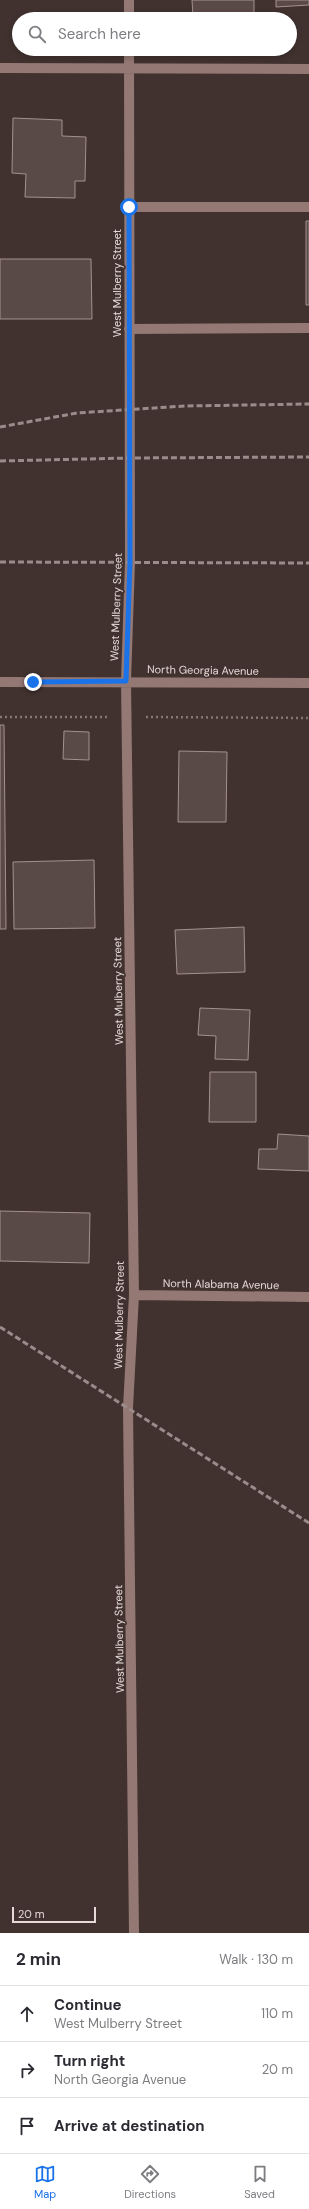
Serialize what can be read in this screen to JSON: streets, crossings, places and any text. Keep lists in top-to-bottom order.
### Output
{
  "streets": {
    "street": ["West Mulberry Street", "North Georgia Avenue", "North Alabama Avenue"]
  },
  "crossings": [
    ["West Mulberry Street", "North Georgia Avenue"],
    ["West Mulberry Street", "North Alabama Avenue"]
  ],
  "scale_bar": "20 m",
  "page": {
    "search": "Search here",
    "scale": "20 m",
    "heading": ["2 min", "Walk · 130 m"],
    "list": [
      ["Continue", "West Mulberry Street", "110 m"],
      ["Turn right", "North Georgia Avenue", "20 m"],
      "Arrive at destination"
    ],
    "nav": ["Map", "Directions", "Saved"]
  }
}
